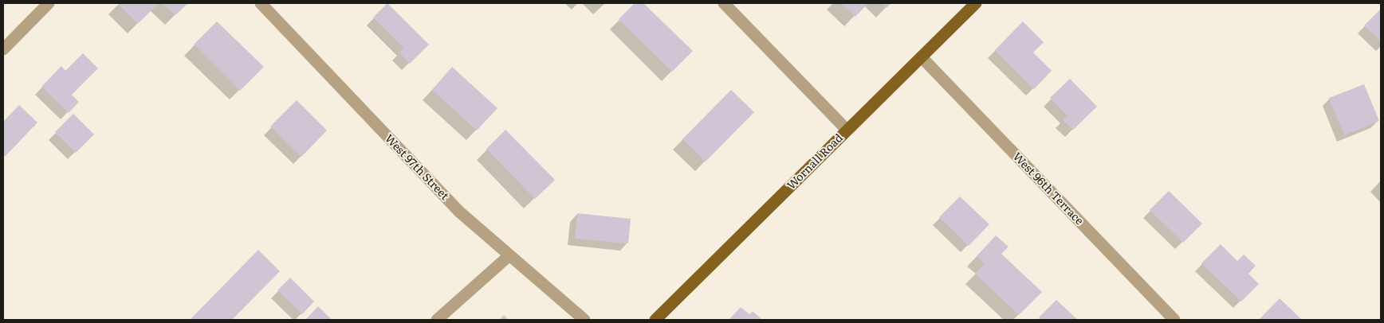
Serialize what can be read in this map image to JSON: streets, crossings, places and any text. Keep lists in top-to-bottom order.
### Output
{
  "streets": {
    "main road": ["Wornall Road"],
    "street": ["West 97th Street", "West 96th Terrace"]
  },
  "crossings": [
    ["Wornall Road", "West 96th Terrace"]
  ]
}
